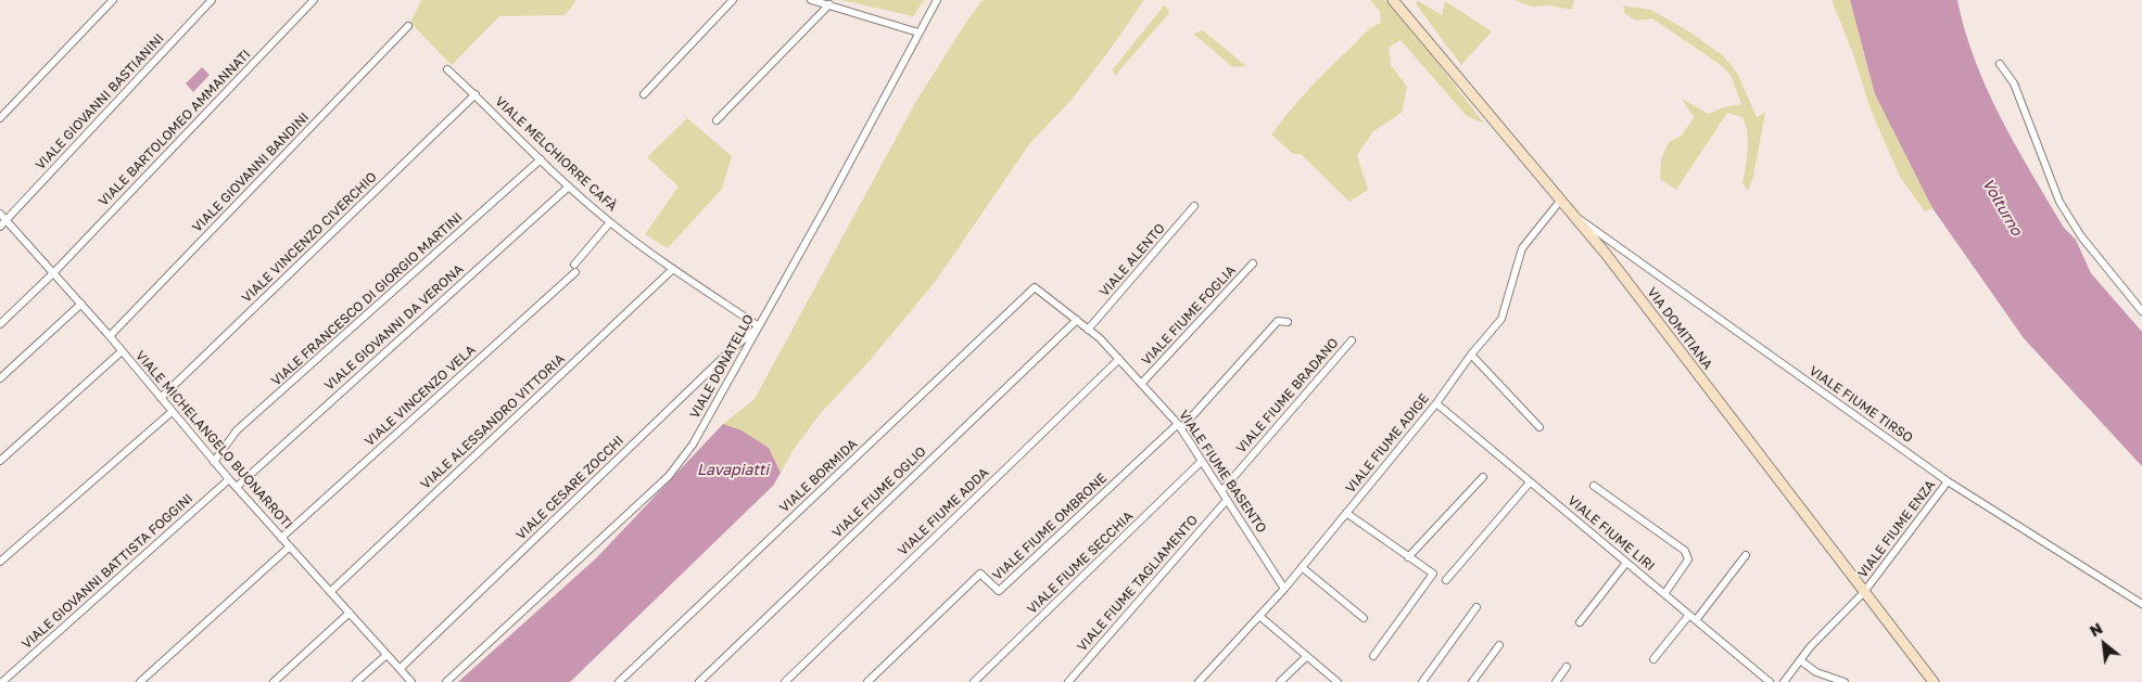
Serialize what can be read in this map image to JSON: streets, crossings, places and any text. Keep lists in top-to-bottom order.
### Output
{
  "streets": {
    "street": [
      "VIALE GIOVANNI BASTIANINI",
      "VIALE BARTOLOMEO AMMANNATI",
      "VIALE MELCHIORRE CAFÀ",
      "VIALE GIOVANNI BANDINI",
      "VIALE VINCENZO CIVERCHIO",
      "VIALE ALENTO",
      "VIALE FRANCESCO DI GIORGIO MARTINI",
      "VIALE FIUME FOGLIA",
      "VIALE GIOVANNI DA VERONA",
      "VIA DOMITIANA",
      "VIALE DONATELLO",
      "VIALE VINCENZO VELA",
      "VIALE FIUME BRADANO",
      "VIALE FIUME TIRSO",
      "VIALE ALESSANDRO VITTORIA",
      "VIALE MICHELANGELO BUONARROTI",
      "VIALE FIUME ADIGE",
      "VIALE FIUME BASENTO",
      "VIALE BORMIDA",
      "VIALE CESARE ZOCCHI",
      "VIALE FIUME OGLIO",
      "VIALE FIUME ADDA",
      "VIALE FIUME OMBRONE",
      "VIALE FIUME ENZA",
      "VIALE FIUME LIRI",
      "VIALE FIUME SECCHIA",
      "VIALE GIOVANNI BATTISTA FOGGINI",
      "VIALE FIUME TAGLIAMENTO"
    ]
  },
  "crossings": [
    ["VIALE GIOVANNI BASTIANINI", "VIALE MICHELANGELO BUONARROTI"],
    ["VIALE BARTOLOMEO AMMANNATI", "VIALE MICHELANGELO BUONARROTI"],
    ["VIALE MELCHIORRE CAFÀ", "VIALE VINCENZO CIVERCHIO"],
    ["VIALE MELCHIORRE CAFÀ", "VIALE FRANCESCO DI GIORGIO MARTINI"],
    ["VIALE MELCHIORRE CAFÀ", "VIALE GIOVANNI DA VERONA"],
    ["VIALE MELCHIORRE CAFÀ", "VIALE DONATELLO"],
    ["VIALE MELCHIORRE CAFÀ", "VIALE VINCENZO VELA"],
    ["VIALE MELCHIORRE CAFÀ", "VIALE ALESSANDRO VITTORIA"],
    ["VIALE MELCHIORRE CAFÀ", "VIALE CESARE ZOCCHI"],
    ["VIALE GIOVANNI BANDINI", "VIALE MICHELANGELO BUONARROTI"],
    ["VIALE VINCENZO CIVERCHIO", "VIALE MICHELANGELO BUONARROTI"],
    ["VIALE ALENTO", "VIALE FIUME BASENTO"],
    ["VIALE FRANCESCO DI GIORGIO MARTINI", "VIALE MICHELANGELO BUONARROTI"],
    ["VIALE FIUME FOGLIA", "VIALE FIUME BASENTO"],
    ["VIALE GIOVANNI DA VERONA", "VIALE MICHELANGELO BUONARROTI"],
    ["VIA DOMITIANA", "VIALE FIUME TIRSO"],
    ["VIA DOMITIANA", "VIALE FIUME ADIGE"],
    ["VIA DOMITIANA", "VIALE FIUME ENZA"],
    ["VIALE DONATELLO", "VIALE CESARE ZOCCHI"],
    ["VIALE VINCENZO VELA", "VIALE MICHELANGELO BUONARROTI"],
    ["VIALE FIUME BRADANO", "VIALE FIUME BASENTO"],
    ["VIALE FIUME TIRSO", "VIALE FIUME ENZA"],
    ["VIALE ALESSANDRO VITTORIA", "VIALE MICHELANGELO BUONARROTI"],
    ["VIALE MICHELANGELO BUONARROTI", "VIALE CESARE ZOCCHI"],
    ["VIALE MICHELANGELO BUONARROTI", "VIALE GIOVANNI BATTISTA FOGGINI"],
    ["VIALE FIUME ADIGE", "VIALE FIUME BASENTO"],
    ["VIALE FIUME ADIGE", "VIALE FIUME LIRI"],
    ["VIALE FIUME BASENTO", "VIALE BORMIDA"],
    ["VIALE FIUME BASENTO", "VIALE FIUME OGLIO"],
    ["VIALE FIUME BASENTO", "VIALE FIUME ADDA"],
    ["VIALE FIUME BASENTO", "VIALE FIUME OMBRONE"],
    ["VIALE FIUME BASENTO", "VIALE FIUME SECCHIA"],
    ["VIALE FIUME BASENTO", "VIALE FIUME TAGLIAMENTO"]
  ],
  "water": ["Volturno", "Lavapiatti"],
  "north": "top left"
}
